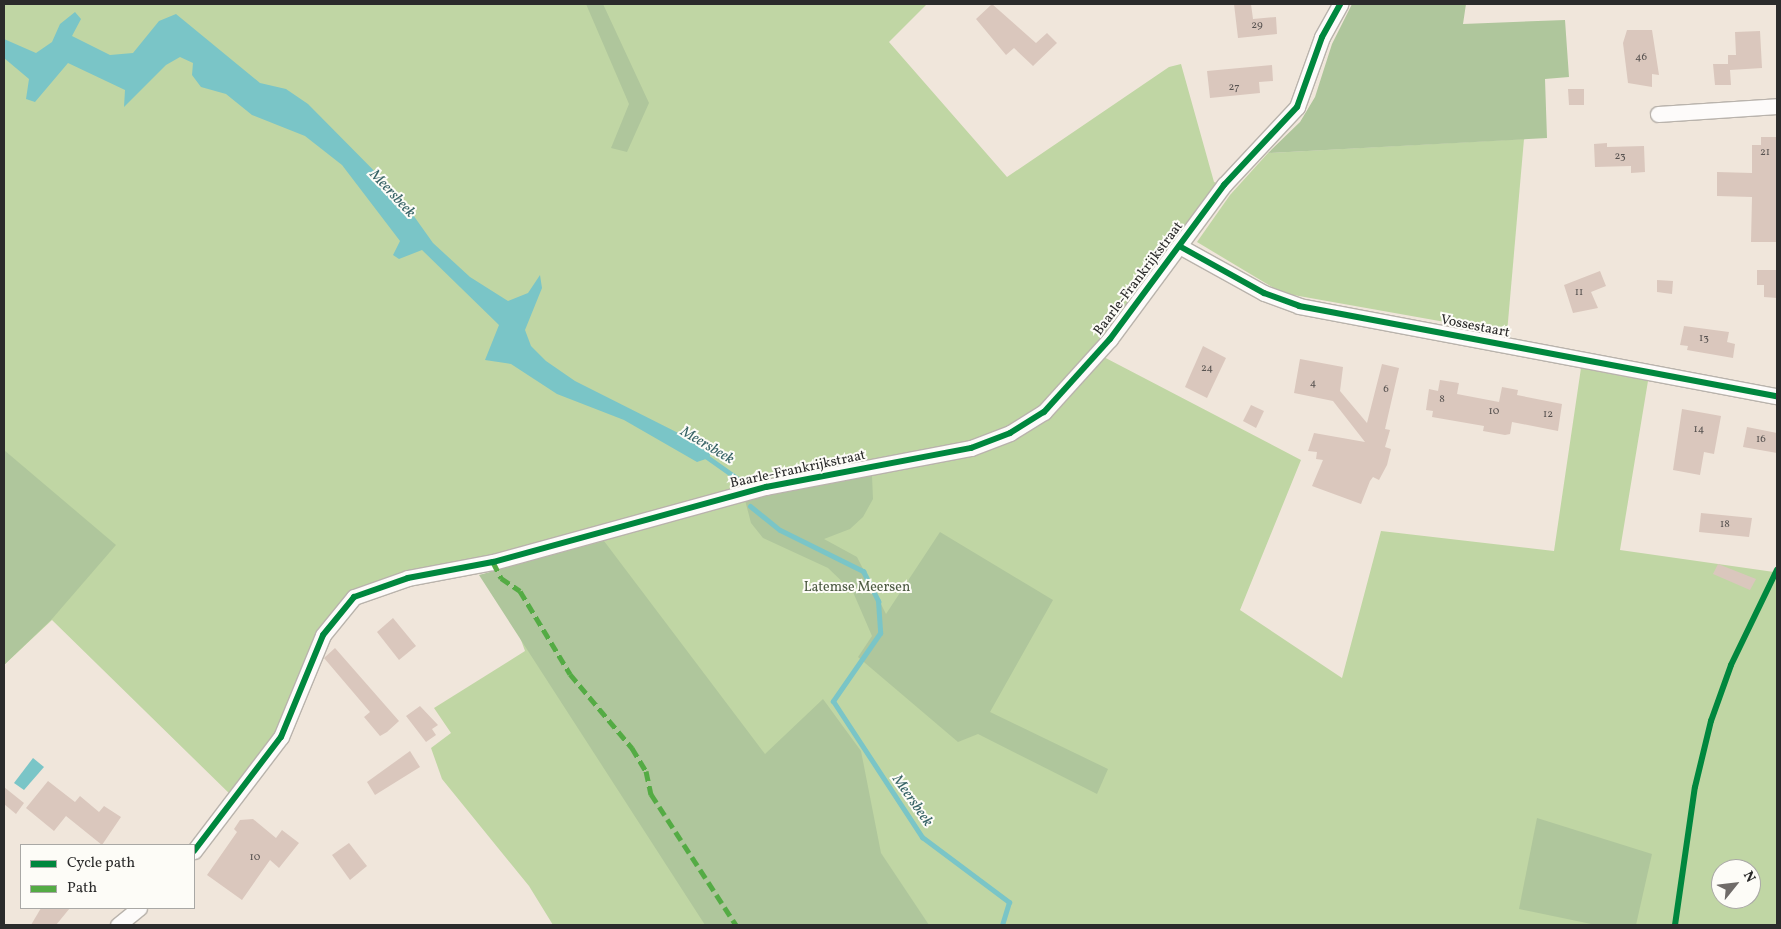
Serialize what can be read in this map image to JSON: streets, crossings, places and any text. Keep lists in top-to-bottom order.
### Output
{
  "streets": {
    "street": ["Baarle-Frankrijkstraat", "Vossestaart"]
  },
  "crossings": [
    ["Baarle-Frankrijkstraat", "Vossestaart"]
  ],
  "water": ["Meersbeek"],
  "parks": ["Latemse Meersen"],
  "house_numbers": [
    "29",
    "46",
    "27",
    "21",
    "23",
    "11",
    "13",
    "24",
    "4",
    "6",
    "8",
    "10",
    "12",
    "14",
    "16",
    "18",
    "10"
  ],
  "legend": ["Cycle path", "Path"],
  "north": "top right"
}
